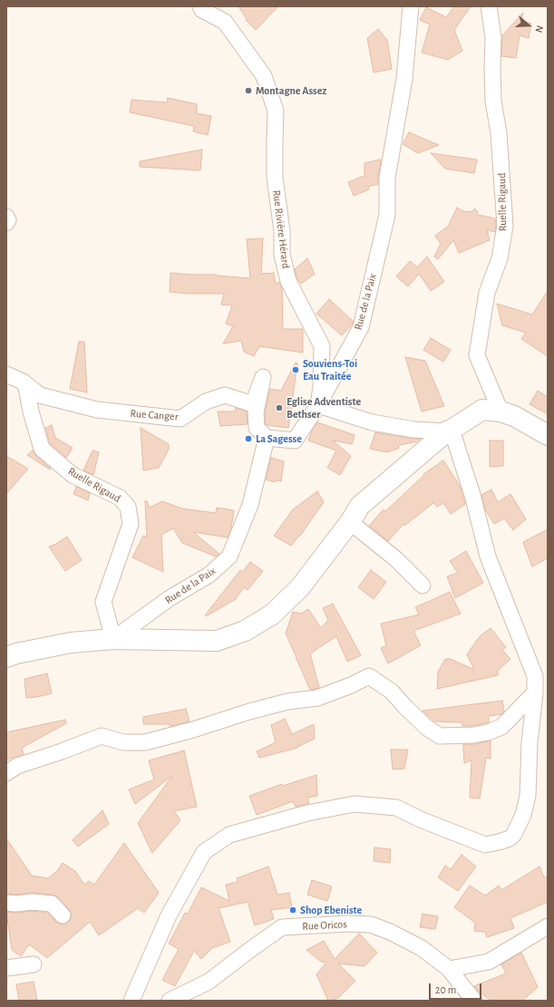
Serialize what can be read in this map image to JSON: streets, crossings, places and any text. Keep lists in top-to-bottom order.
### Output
{
  "streets": {
    "street": [
      "Ruelle Rigaud",
      "Rue Rivière Hérard",
      "Rue de la Paix",
      "Rue Canger",
      "Rue Oricos"
    ]
  },
  "crossings": [
    ["Ruelle Rigaud", "Rue de la Paix"],
    ["Ruelle Rigaud", "Rue Canger"],
    ["Rue Rivière Hérard", "Rue de la Paix"],
    ["Rue de la Paix", "Rue Canger"]
  ],
  "places": [
    "Montagne Assez",
    "Souviens-Toi Eau Traitée",
    "Eglise Adventiste Bethser",
    "La Sagesse",
    "Shop Ebeniste"
  ],
  "scale_bar": "20 m",
  "north": "right"
}
